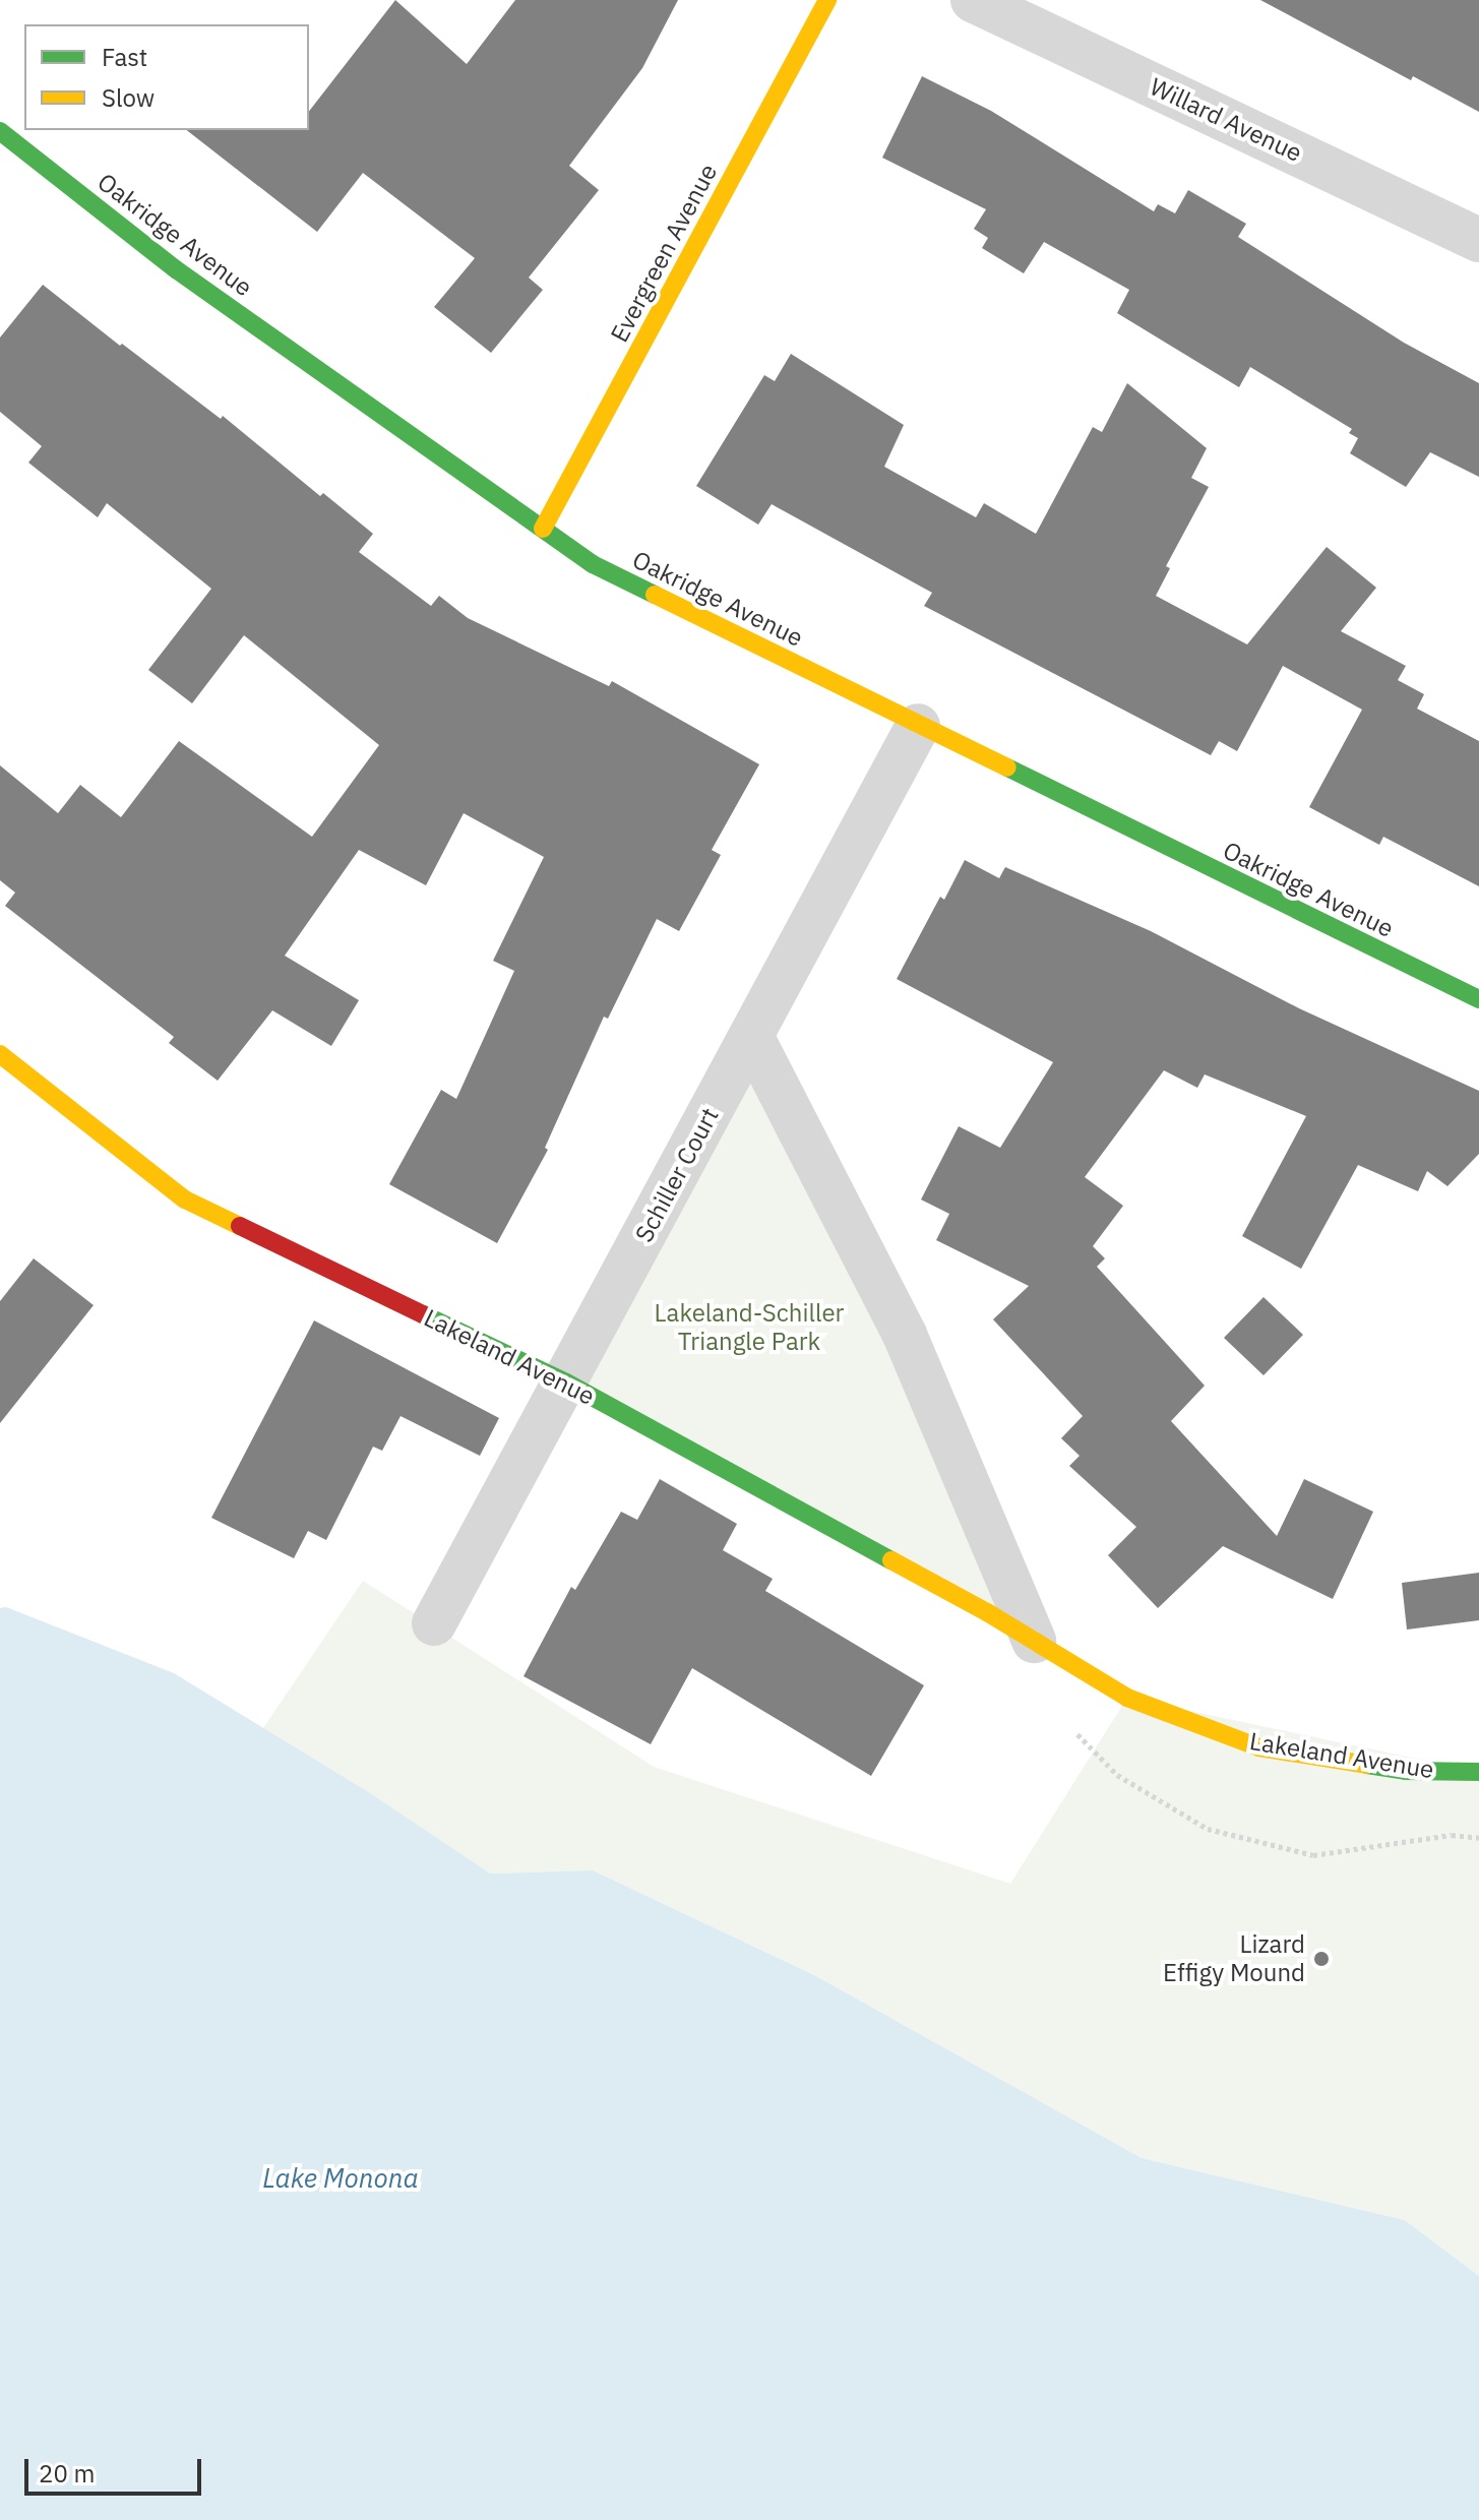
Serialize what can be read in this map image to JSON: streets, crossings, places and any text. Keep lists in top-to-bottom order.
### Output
{
  "streets": {
    "street": [
      "Willard Avenue",
      "Oakridge Avenue",
      "Evergreen Avenue",
      "Schiller Court",
      "Lakeland Avenue"
    ]
  },
  "crossings": [
    ["Oakridge Avenue", "Evergreen Avenue"],
    ["Oakridge Avenue", "Schiller Court"],
    ["Schiller Court", "Lakeland Avenue"]
  ],
  "water": ["Lake Monona"],
  "parks": ["Lakeland-Schiller Triangle Park"],
  "places": ["Lizard Effigy Mound"],
  "legend": ["Fast", "Slow"],
  "scale_bar": "20 m"
}
